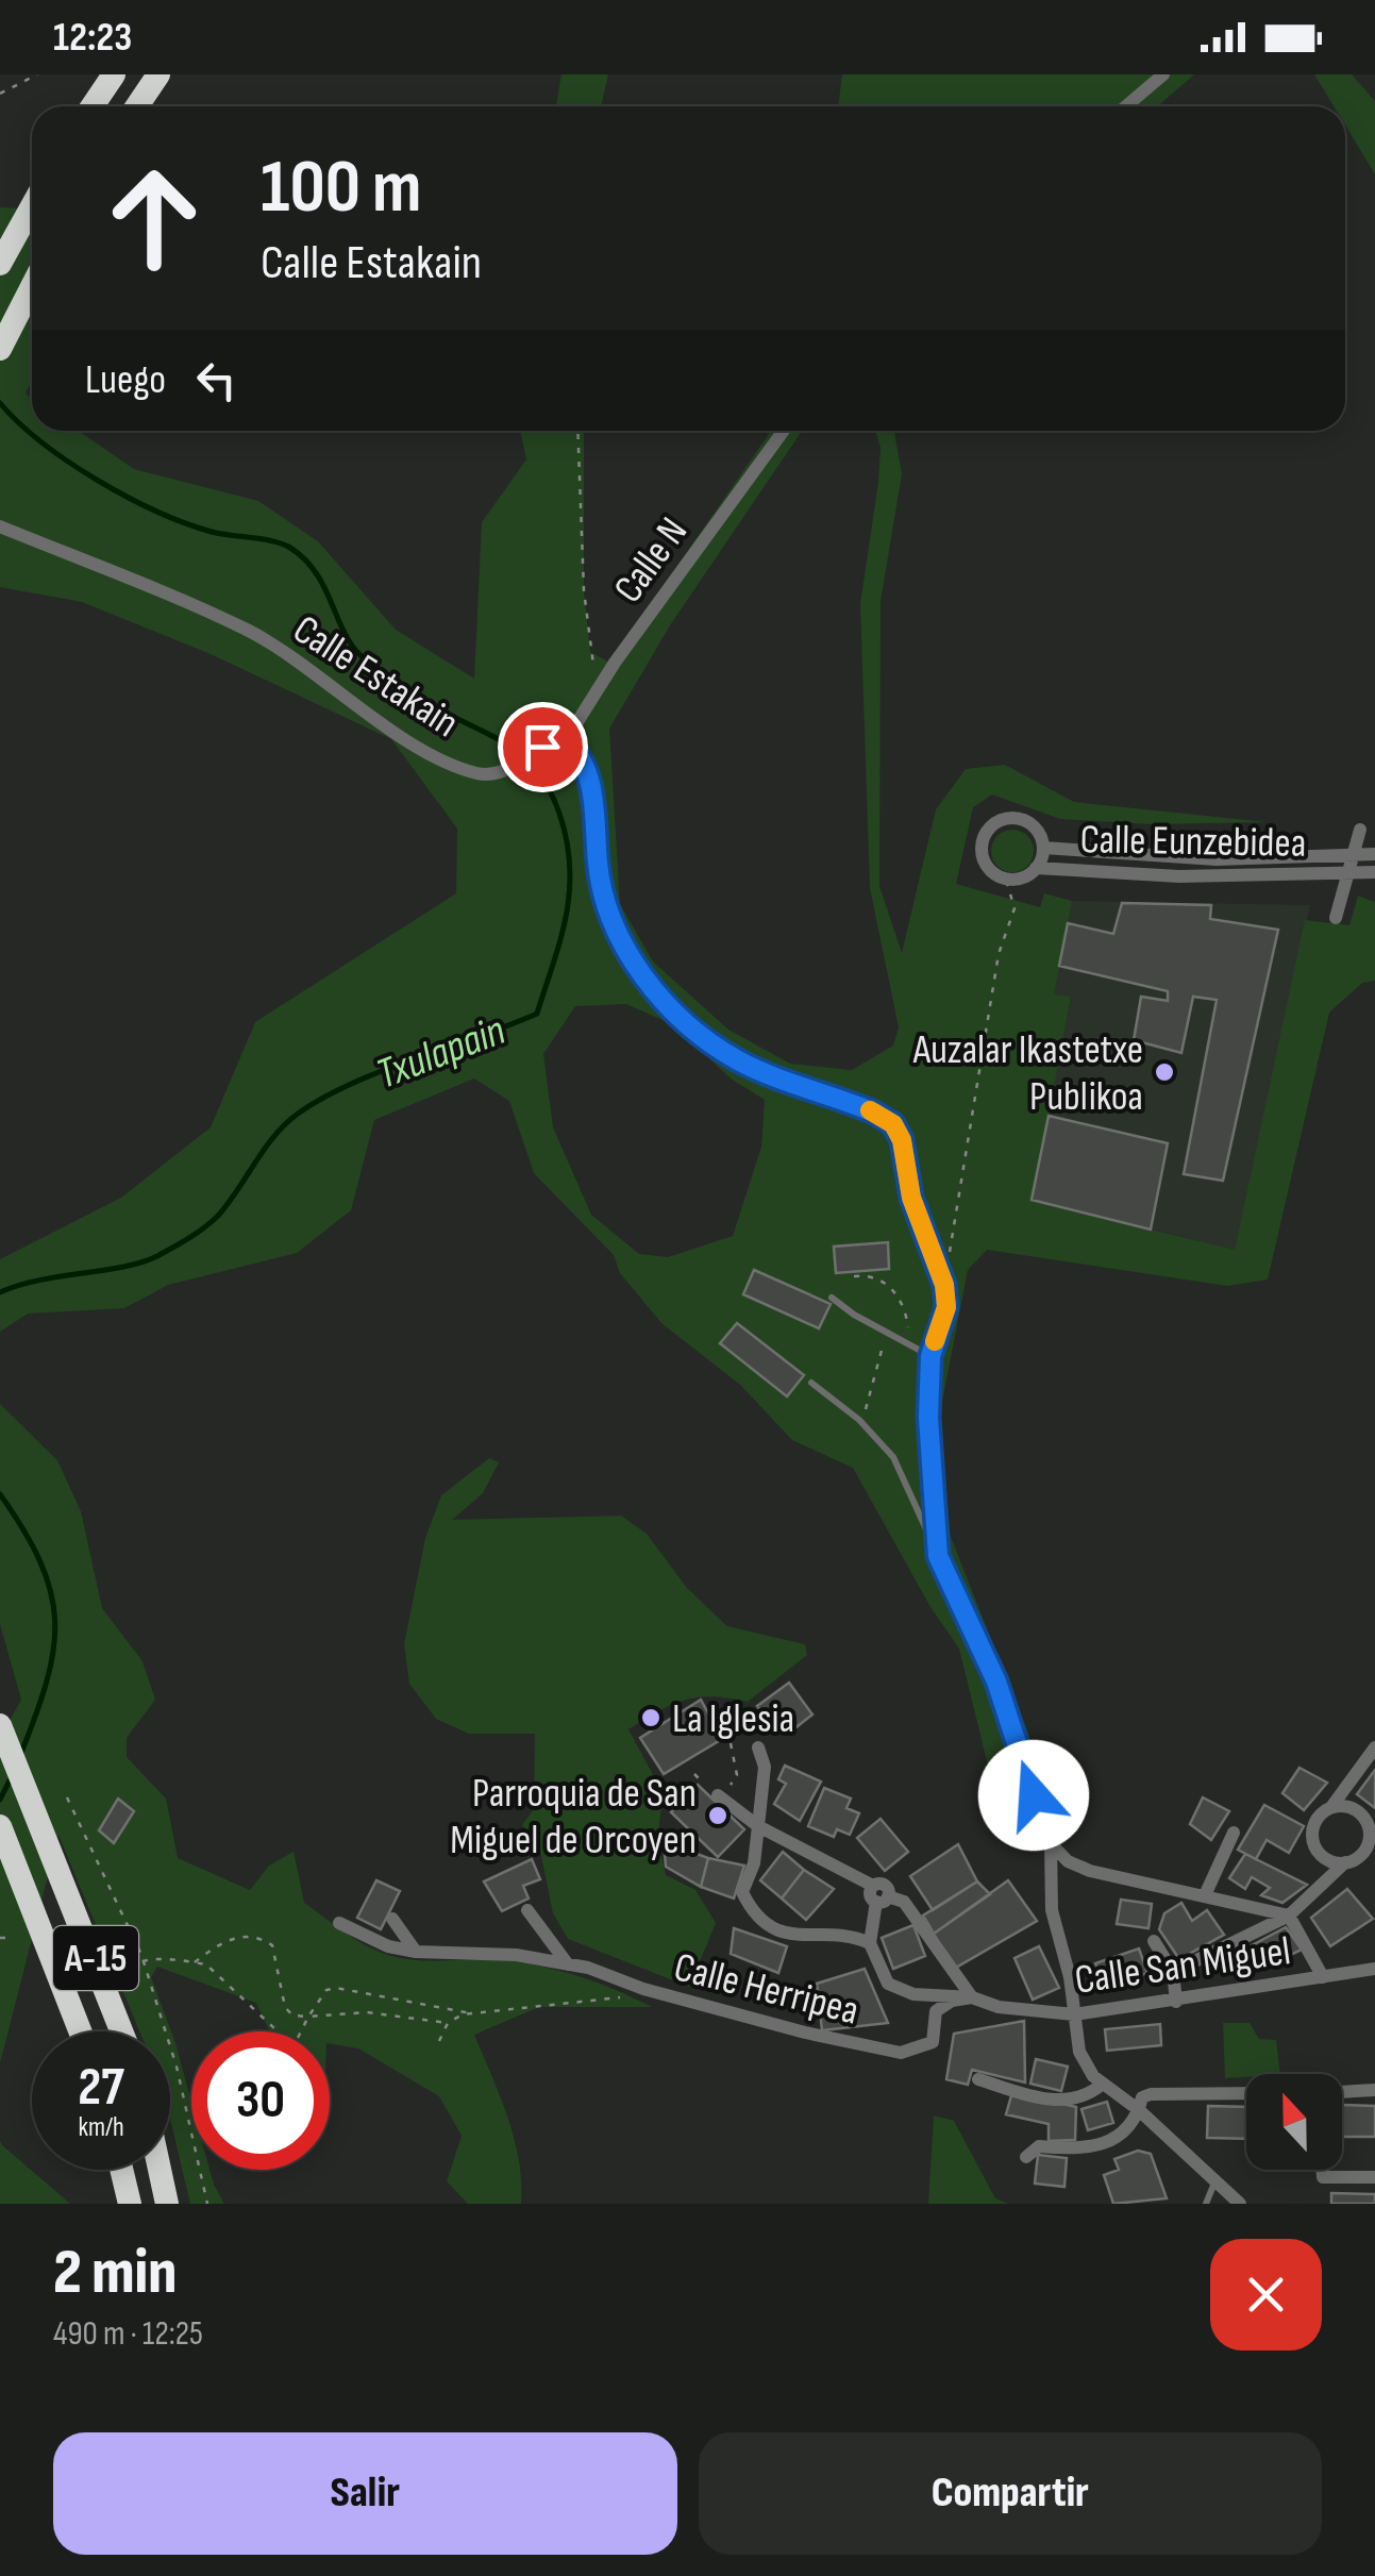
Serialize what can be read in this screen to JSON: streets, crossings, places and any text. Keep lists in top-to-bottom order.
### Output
{
  "streets": {
    "highway": ["A-15"],
    "street": [
      "Calle N",
      "Calle Estakain",
      "Calle Eunzebidea",
      "Calle San Miguel",
      "Calle Herripea"
    ]
  },
  "crossings": [
    ["Calle N", "Calle Estakain"],
    ["Calle San Miguel", "Calle Herripea"]
  ],
  "water": ["Txulapain"],
  "places": ["Auzalar Ikastetxe Publikoa", "La Iglesia", "Parroquia de San Miguel de Orcoyen"],
  "north": "top",
  "page": {
    "status": "12:23",
    "turn": ["100 m", "Calle Estakain"],
    "then": "Luego",
    "speed": "27 km/h",
    "limit": "30",
    "heading": ["2 min", "490 m · 12:25"],
    "buttons": ["Salir", "Compartir"]
  }
}
